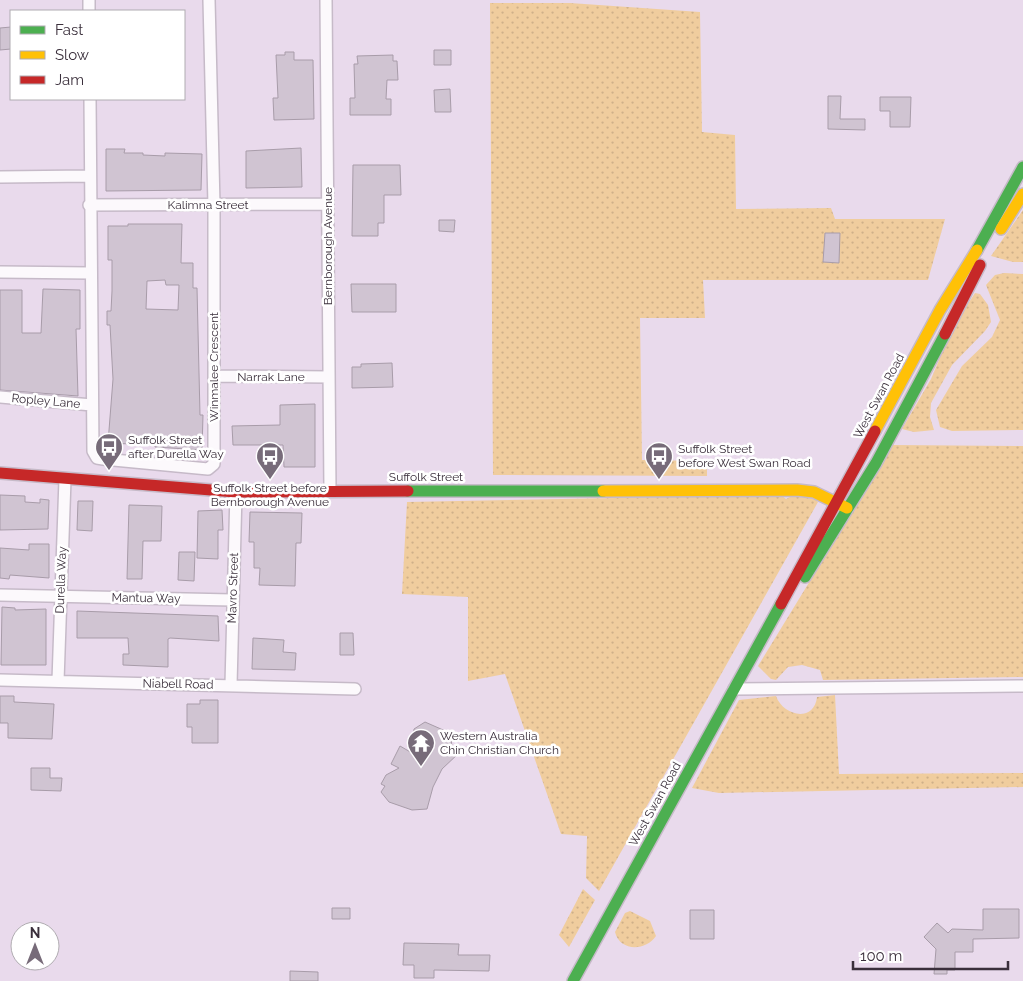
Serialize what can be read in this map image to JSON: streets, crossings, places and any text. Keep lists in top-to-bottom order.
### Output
{
  "streets": {
    "main road": ["West Swan Road", "Suffolk Street"],
    "street": [
      "Kalimna Street",
      "Bernborough Avenue",
      "Winmalee Crescent",
      "Narrak Lane",
      "Ropley Lane",
      "Durella Way",
      "Mavro Street",
      "Mantua Way",
      "Niabell Road"
    ]
  },
  "crossings": [
    ["Kalimna Street", "Bernborough Avenue"],
    ["Kalimna Street", "Winmalee Crescent"],
    ["Bernborough Avenue", "Narrak Lane"],
    ["Bernborough Avenue", "Suffolk Street"],
    ["Winmalee Crescent", "Narrak Lane"],
    ["Winmalee Crescent", "Ropley Lane"],
    ["West Swan Road", "Suffolk Street"],
    ["Suffolk Street", "Durella Way"],
    ["Suffolk Street", "Mavro Street"],
    ["Durella Way", "Mantua Way"],
    ["Durella Way", "Niabell Road"],
    ["Mavro Street", "Mantua Way"],
    ["Mavro Street", "Niabell Road"]
  ],
  "places": {
    "bus stop": ["Suffolk Street after Durella Way", "Suffolk Street before Bernborough Avenue", "Suffolk Street before West Swan Road"],
    "temple": ["Western Australia Chin Christian Church"]
  },
  "legend": ["Fast", "Slow", "Jam"],
  "scale_bar": "100 m",
  "north": "top"
}
